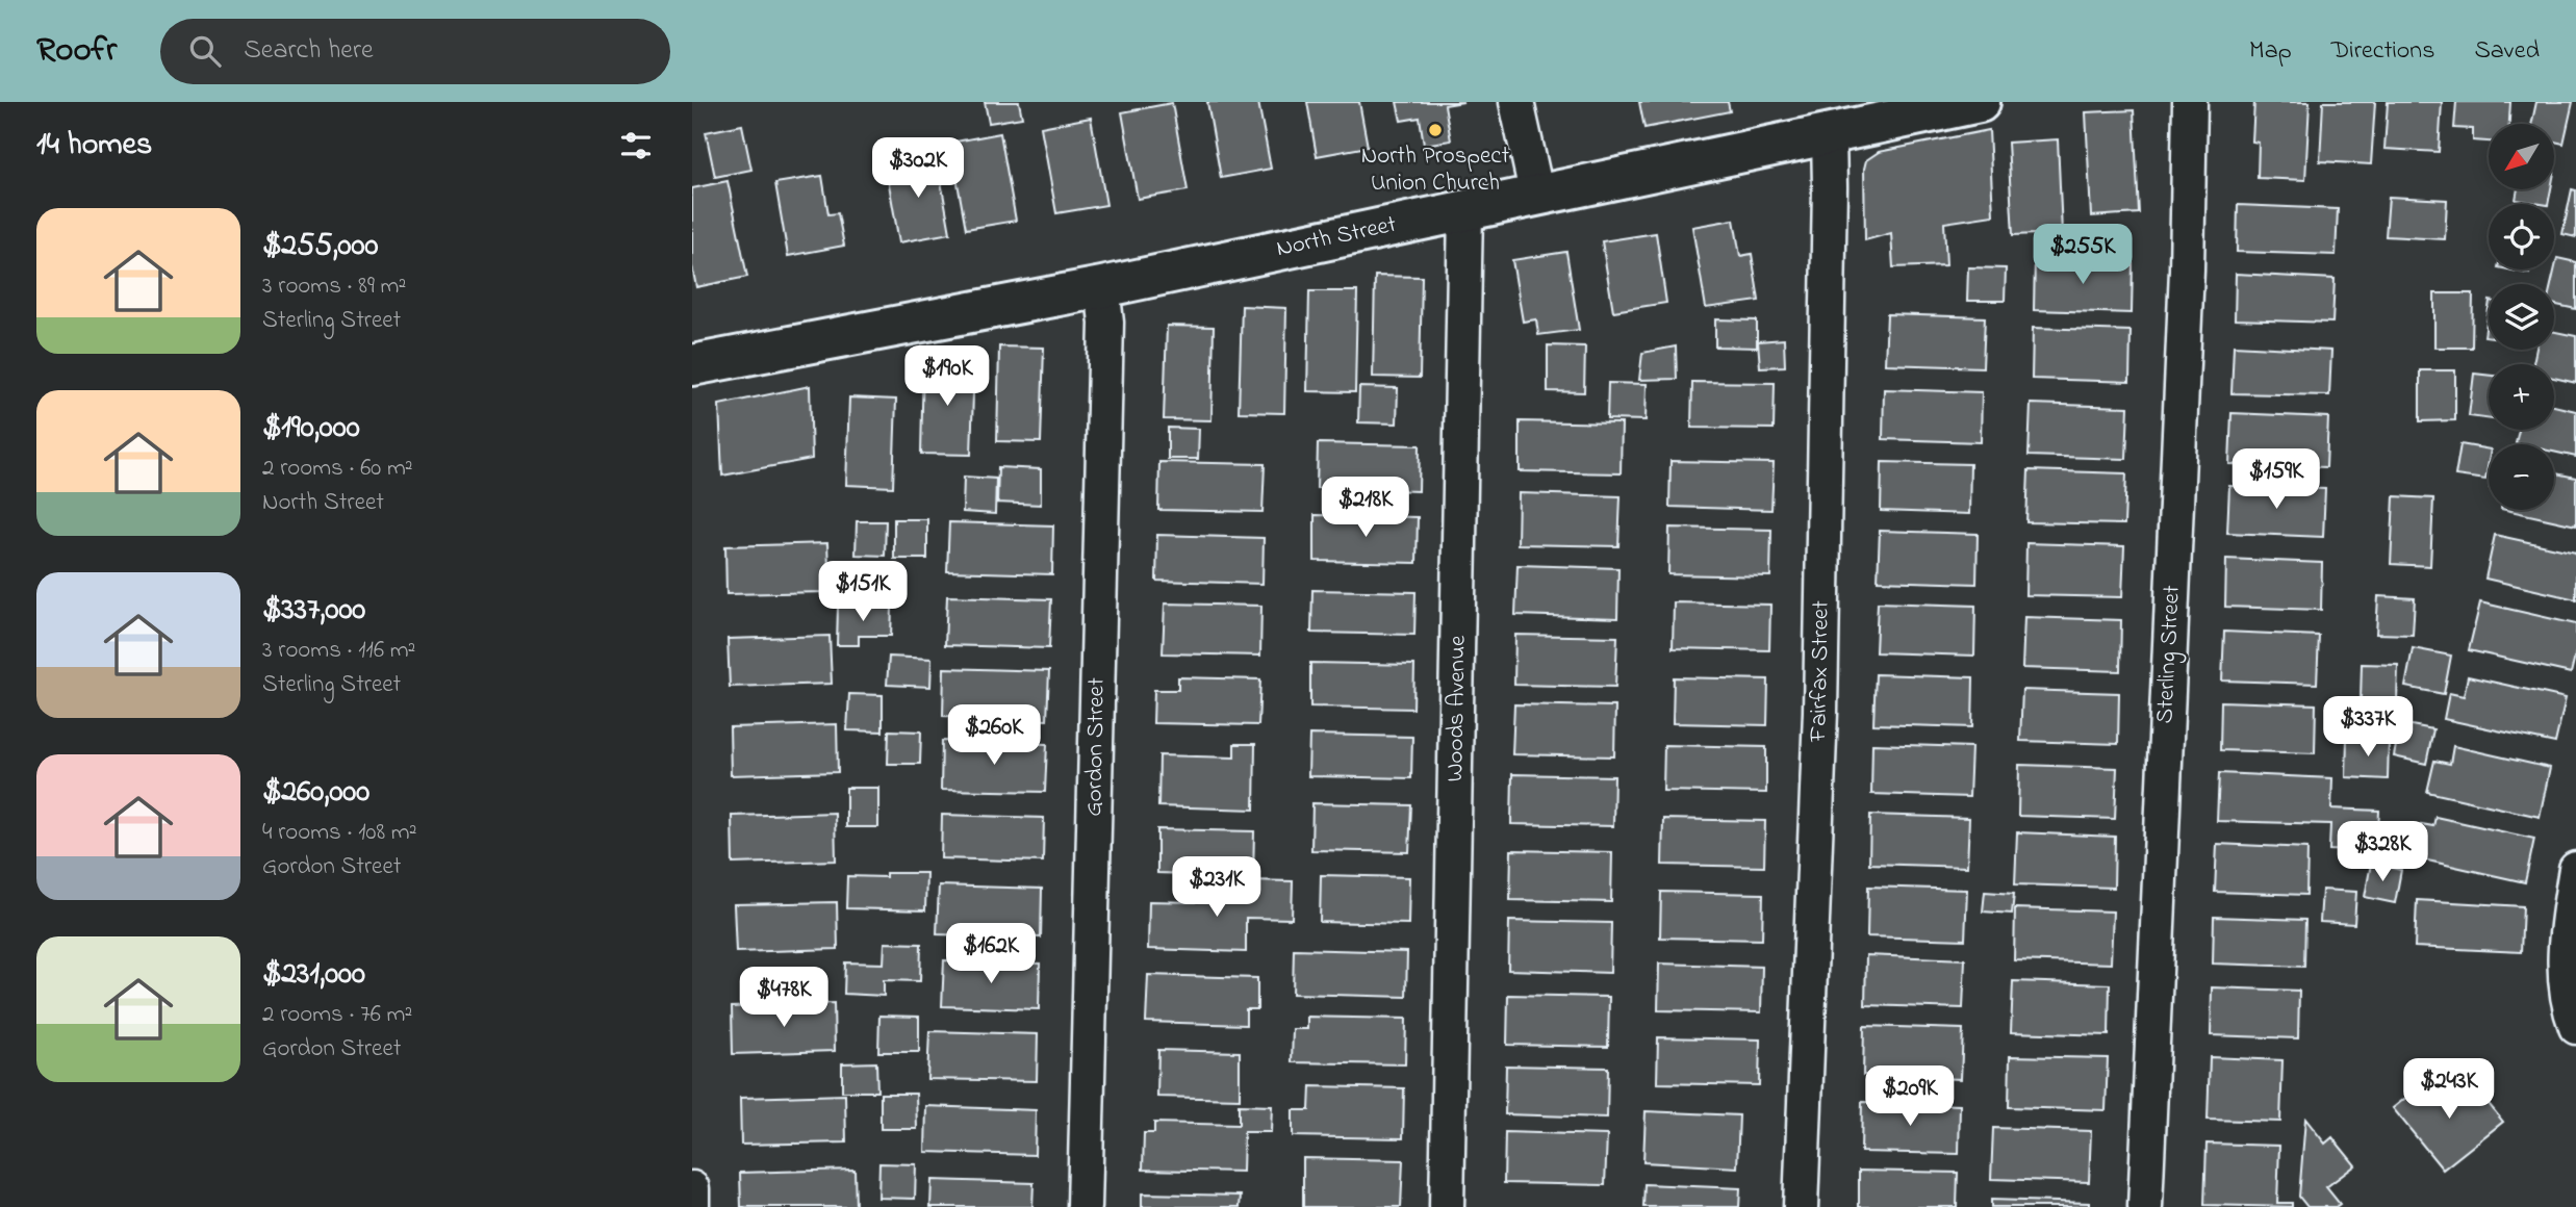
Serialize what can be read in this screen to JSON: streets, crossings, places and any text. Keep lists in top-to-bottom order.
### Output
{
  "streets": {
    "street": [
      "North Street",
      "Sterling Street",
      "Fairfax Street",
      "Woods Avenue",
      "Gordon Street"
    ]
  },
  "crossings": [
    ["North Street", "Fairfax Street"],
    ["North Street", "Woods Avenue"],
    ["North Street", "Gordon Street"]
  ],
  "places": ["North Prospect Union Church"],
  "north": "bottom left",
  "page": {
    "header": "Roofr",
    "search": "Search here",
    "nav": ["Map", "Directions", "Saved"],
    "heading": "14 homes",
    "map_buttons": ["+", "−"],
    "price": [
      "$302K",
      "$255K",
      "$190K",
      "$159K",
      "$218K",
      "$151K",
      "$337K",
      "$260K",
      "$328K",
      "$231K",
      "$162K",
      "$478K",
      "$243K",
      "$209K"
    ],
    "list": [
      {
        "name": "$255,000",
        "note": "3 rooms · 89 m² · Sterling Street"
      },
      {
        "name": "$190,000",
        "note": "2 rooms · 60 m² · North Street"
      },
      {
        "name": "$337,000",
        "note": "3 rooms · 116 m² · Sterling Street"
      },
      {
        "name": "$260,000",
        "note": "4 rooms · 108 m² · Gordon Street"
      },
      {
        "name": "$231,000",
        "note": "2 rooms · 76 m² · Gordon Street"
      }
    ]
  }
}
